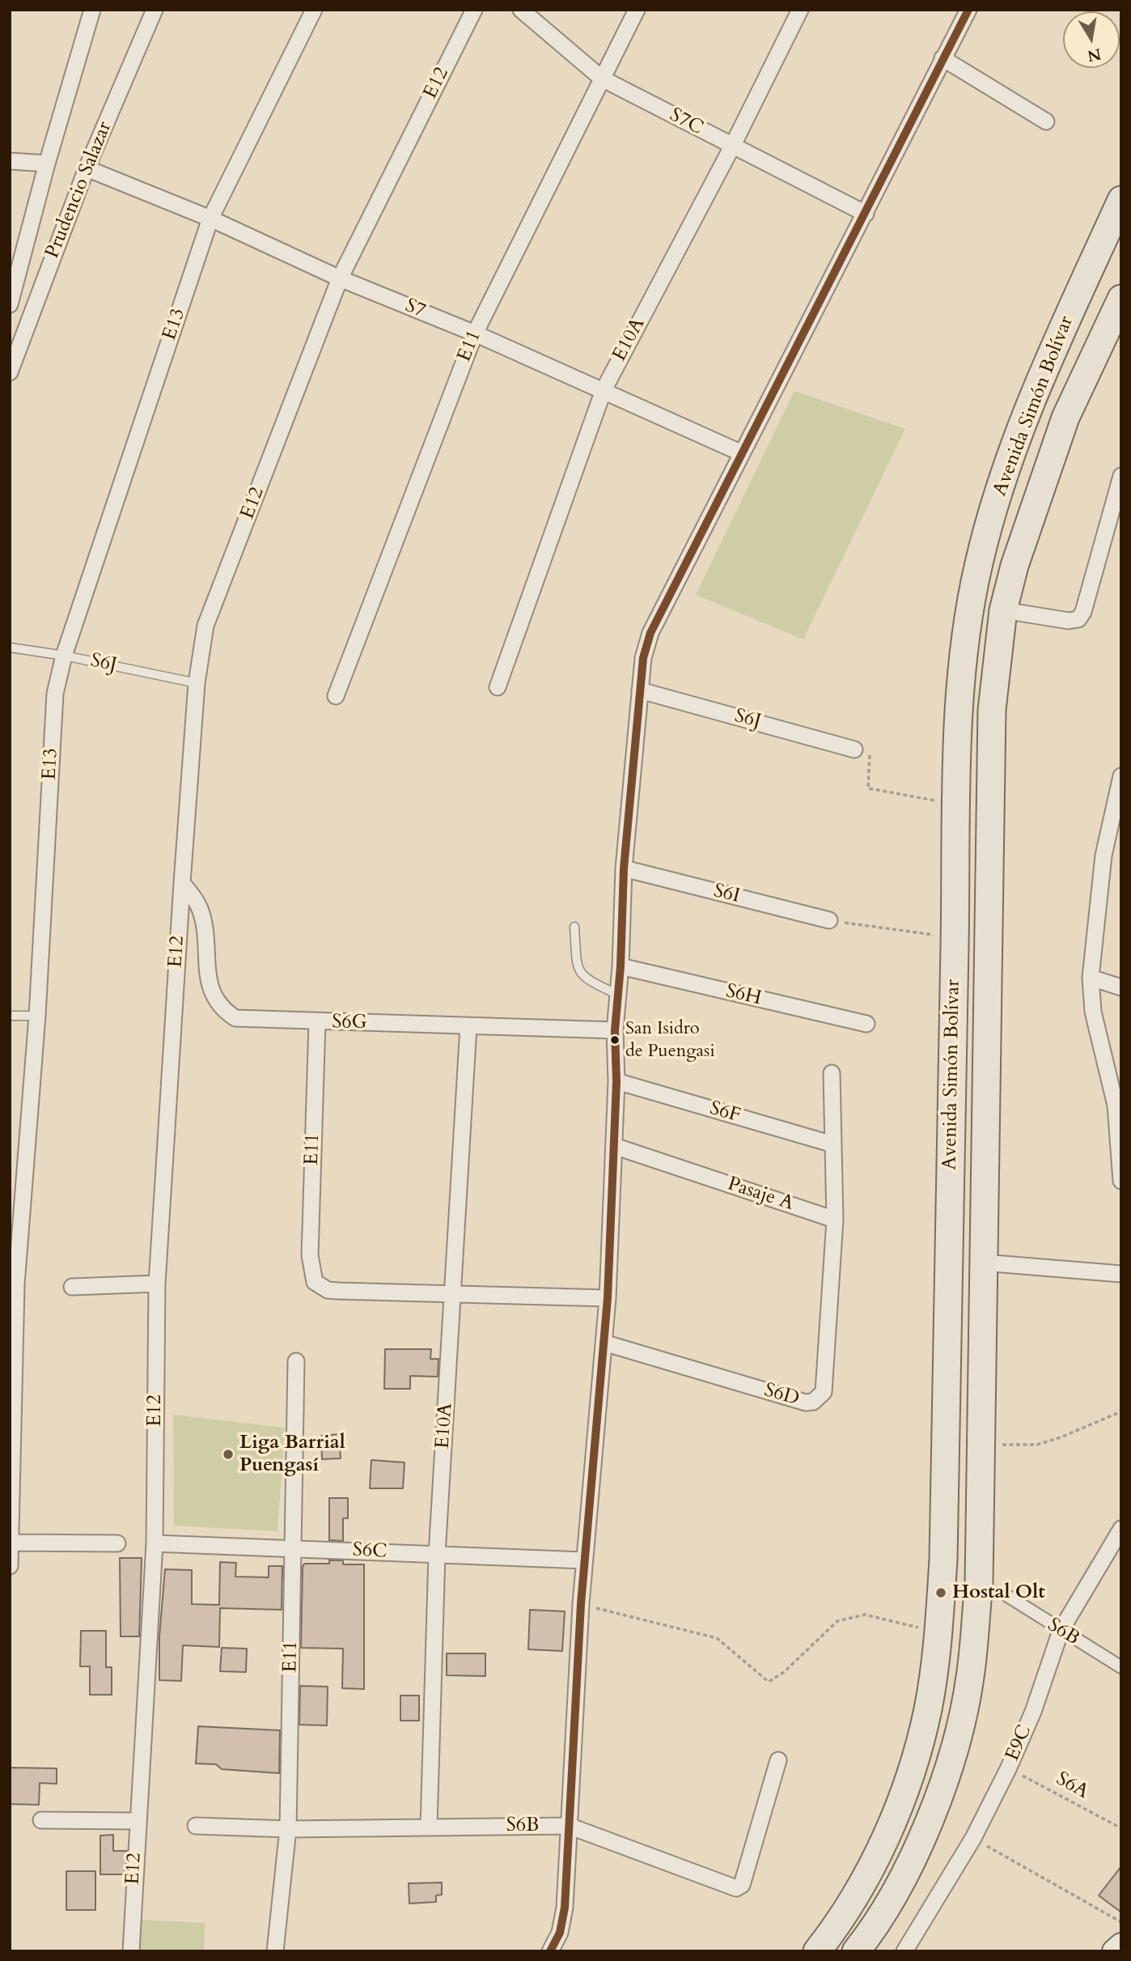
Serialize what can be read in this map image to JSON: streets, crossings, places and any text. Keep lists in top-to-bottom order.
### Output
{
  "streets": {
    "highway": ["Avenida Simón Bolívar"],
    "street": [
      "E12",
      "S7C",
      "Prudencio Salazar",
      "S7",
      "E13",
      "E10A",
      "E11",
      "S6J",
      "S6I",
      "S6H",
      "S6G",
      "S6F",
      "Pasaje A",
      "S6D",
      "S6C",
      "S6B",
      "E9C"
    ],
    "path": ["S6A"]
  },
  "crossings": [
    ["E12", "S7"],
    ["E12", "S6J"],
    ["E12", "S6G"],
    ["E12", "S6C"],
    ["S7C", "E10A"],
    ["S7C", "E11"],
    ["Prudencio Salazar", "S7"],
    ["S7", "E13"],
    ["S7", "E10A"],
    ["S7", "E11"],
    ["E13", "S6J"],
    ["E10A", "E11"],
    ["E10A", "S6G"],
    ["E10A", "S6C"],
    ["E10A", "S6B"],
    ["E11", "S6G"],
    ["E11", "S6C"],
    ["E11", "S6B"],
    ["Pasaje A", "S6D"],
    ["S6B", "E9C"],
    ["E9C", "S6A"]
  ],
  "places": ["San Isidro de Puengasi", "Liga Barrial Puengasí", "Hostal Olt"],
  "north": "bottom"
}
